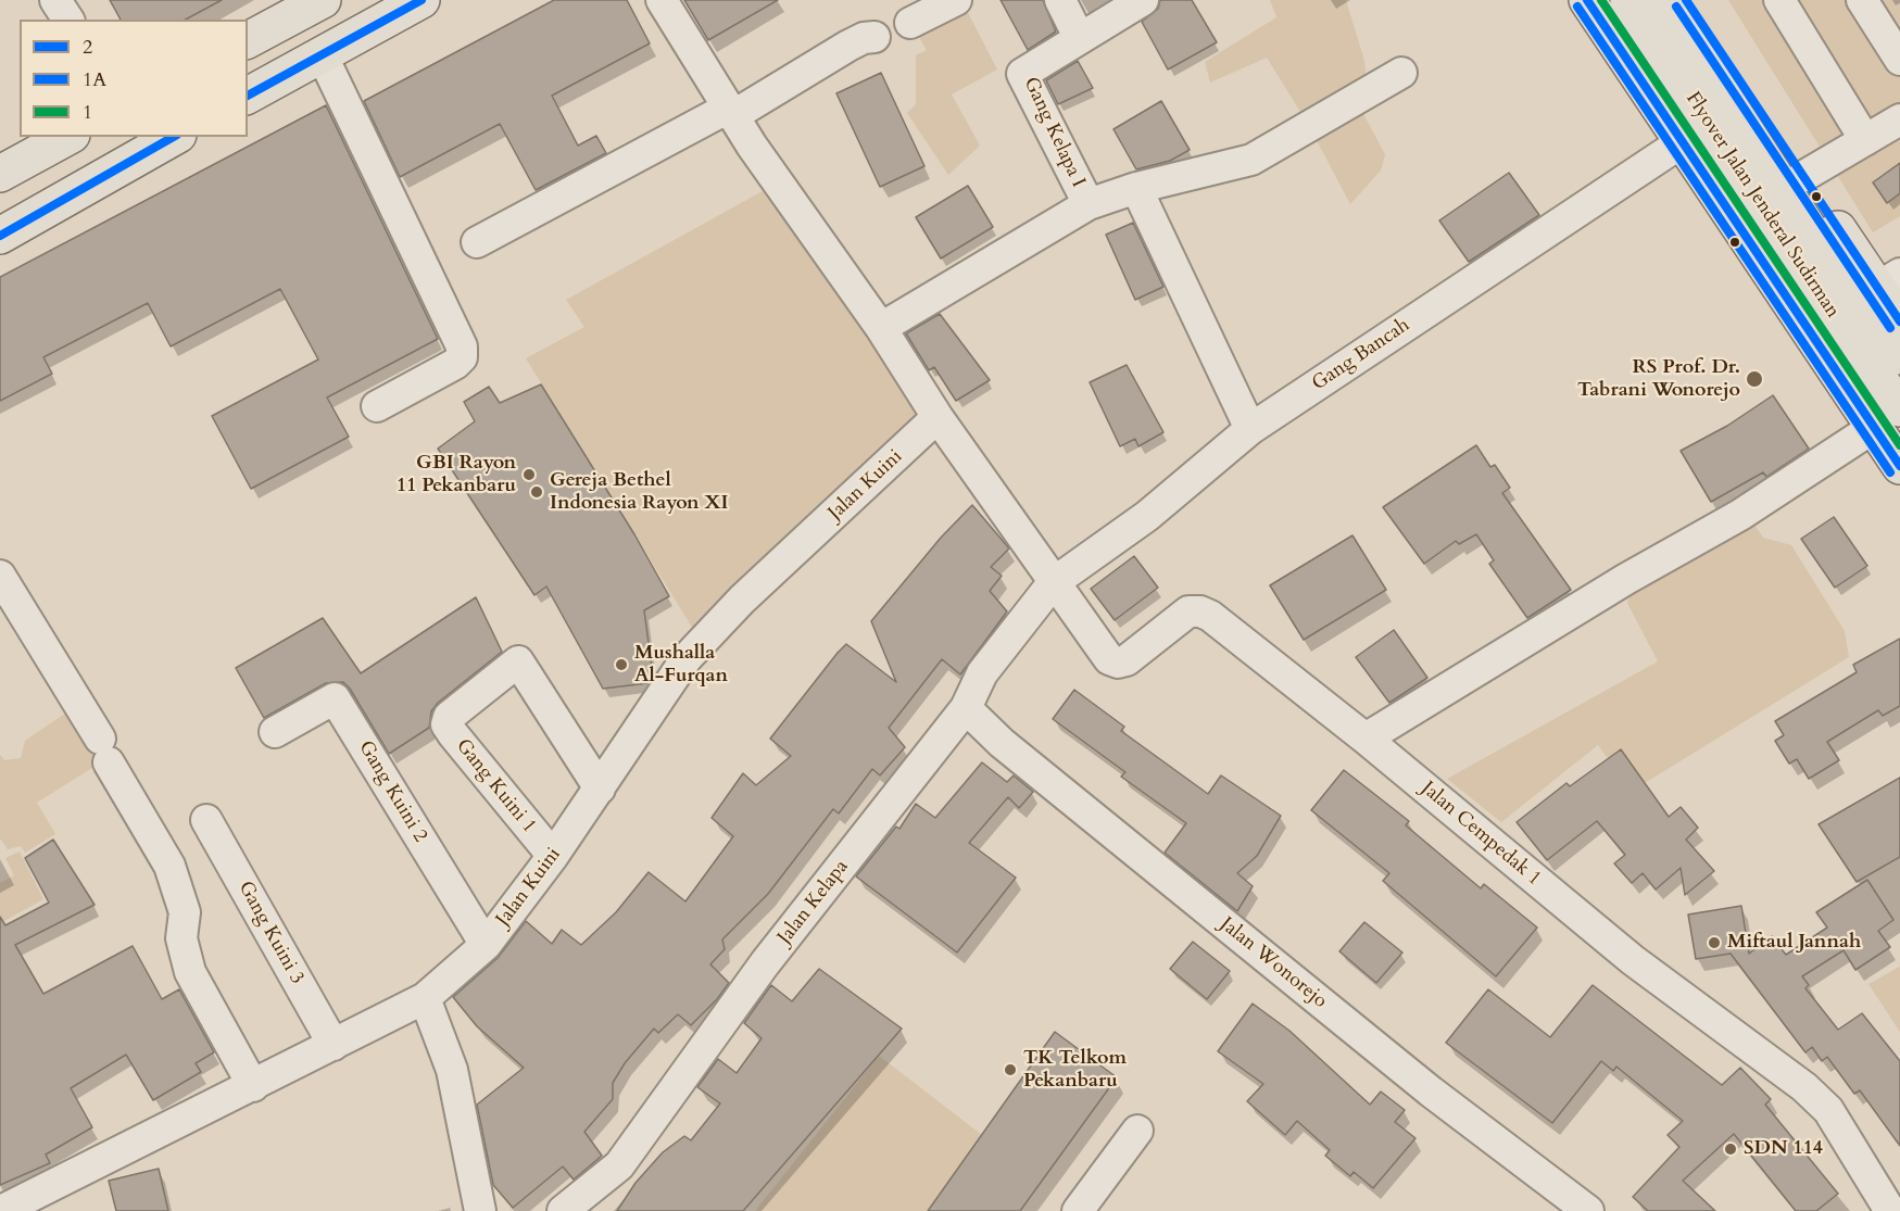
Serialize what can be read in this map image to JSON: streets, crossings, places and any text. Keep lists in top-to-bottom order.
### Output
{
  "streets": {
    "main road": ["Flyover Jalan Jenderal Sudirman"],
    "street": [
      "Gang Kelapa I",
      "Gang Bancah",
      "Jalan Kuini",
      "Gang Kuini 1",
      "Gang Kuini 2",
      "Jalan Cempedak 1",
      "Jalan Kelapa",
      "Gang Kuini 3",
      "Jalan Wonorejo"
    ]
  },
  "crossings": [
    ["Gang Bancah", "Jalan Cempedak 1"],
    ["Gang Bancah", "Jalan Kelapa"],
    ["Jalan Kuini", "Gang Kuini 1"],
    ["Jalan Kuini", "Gang Kuini 2"],
    ["Jalan Kuini", "Gang Kuini 3"],
    ["Jalan Cempedak 1", "Jalan Kelapa"],
    ["Jalan Kelapa", "Jalan Wonorejo"]
  ],
  "places": [
    "RS Prof. Dr. Tabrani Wonorejo",
    "GBI Rayon 11 Pekanbaru",
    "Gereja Bethel Indonesia Rayon XI",
    "Mushalla Al-Furqan",
    "Miftaul Jannah",
    "TK Telkom Pekanbaru",
    "SDN 114"
  ],
  "lines": ["transit line 2", "transit line 1", "transit line 1A"],
  "legend": ["2", "1A", "1"]
}
